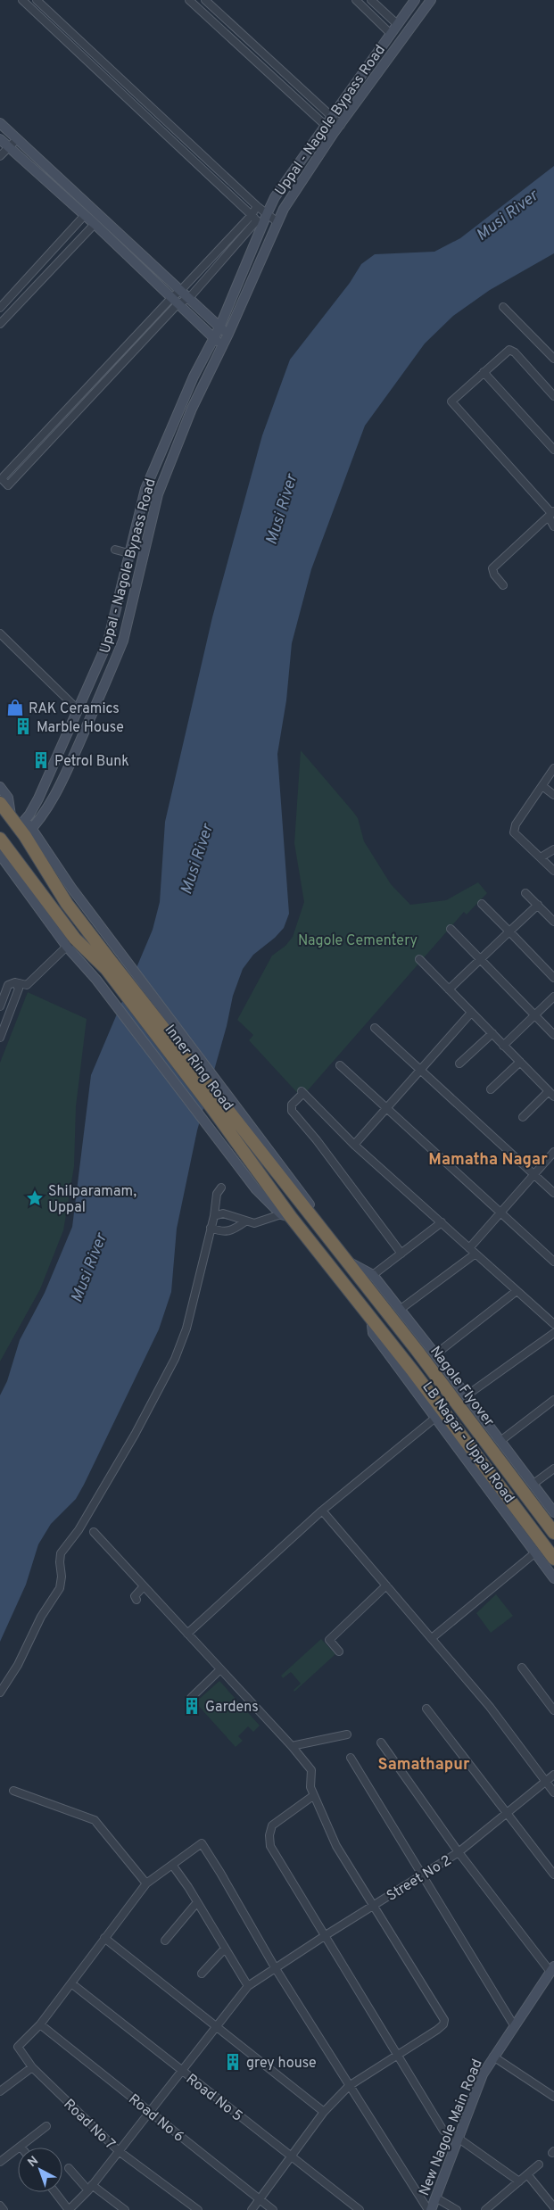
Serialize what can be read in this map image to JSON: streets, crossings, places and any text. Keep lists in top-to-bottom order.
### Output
{
  "streets": {
    "highway": ["Inner Ring Road", "Nagole Flyover"],
    "street": [
      "Uppal - Nagole Bypass Road",
      "LB Nagar - Uppal Road",
      "Street No 2",
      "Road No 5",
      "Road No 6",
      "Road No 7",
      "New Nagole Main Road"
    ]
  },
  "crossings": [
    ["Uppal - Nagole Bypass Road", "Inner Ring Road"],
    ["Inner Ring Road", "Nagole Flyover"],
    ["Inner Ring Road", "LB Nagar - Uppal Road"],
    ["Nagole Flyover", "LB Nagar - Uppal Road"],
    ["Street No 2", "Road No 5"],
    ["Street No 2", "Road No 6"],
    ["Street No 2", "Road No 7"],
    ["Road No 6", "Road No 7"]
  ],
  "districts": ["Mamatha Nagar", "Samathapur"],
  "water": ["Musi River"],
  "parks": ["Nagole Cementery"],
  "places": {
    "shop": ["RAK Ceramics"],
    "building": [
      "Marble House",
      "Petrol Bunk",
      "Gardens",
      "grey house"
    ],
    "place": ["Shilparamam, Uppal"]
  },
  "north": "top left"
}
